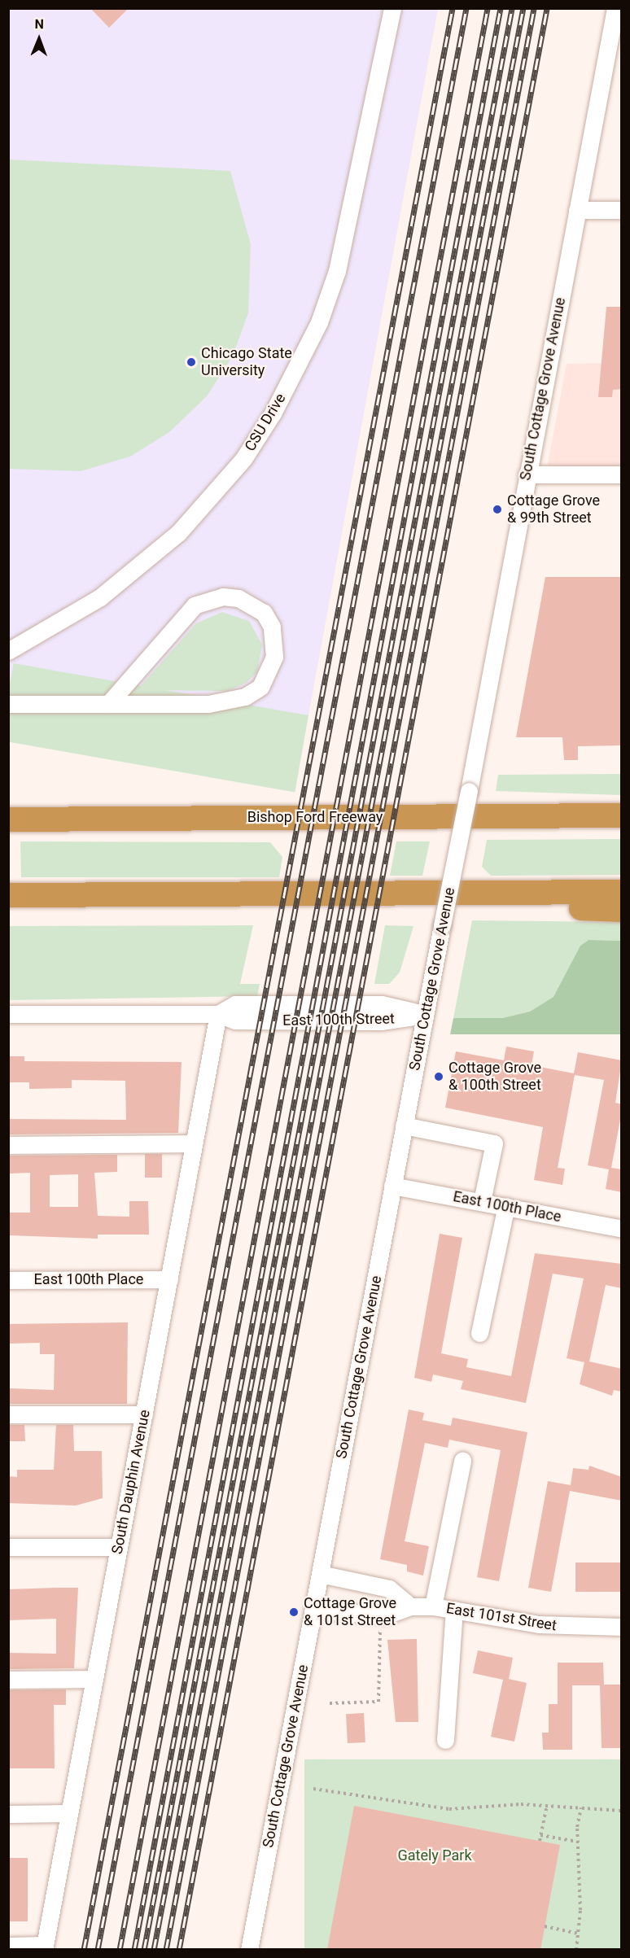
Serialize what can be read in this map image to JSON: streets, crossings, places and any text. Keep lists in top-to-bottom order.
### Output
{
  "streets": {
    "highway": ["Bishop Ford Freeway"],
    "street": [
      "South Cottage Grove Avenue",
      "CSU Drive",
      "East 100th Street",
      "East 100th Place",
      "South Dauphin Avenue",
      "East 101st Street"
    ]
  },
  "crossings": [
    ["South Cottage Grove Avenue", "East 100th Street"],
    ["South Cottage Grove Avenue", "East 100th Place"],
    ["South Cottage Grove Avenue", "East 101st Street"],
    ["East 100th Street", "South Dauphin Avenue"],
    ["East 100th Place", "South Dauphin Avenue"]
  ],
  "parks": ["Gately Park"],
  "places": [
    "Chicago State University",
    "Cottage Grove & 99th Street",
    "Cottage Grove & 100th Street",
    "Cottage Grove & 101st Street"
  ],
  "north": "top"
}
